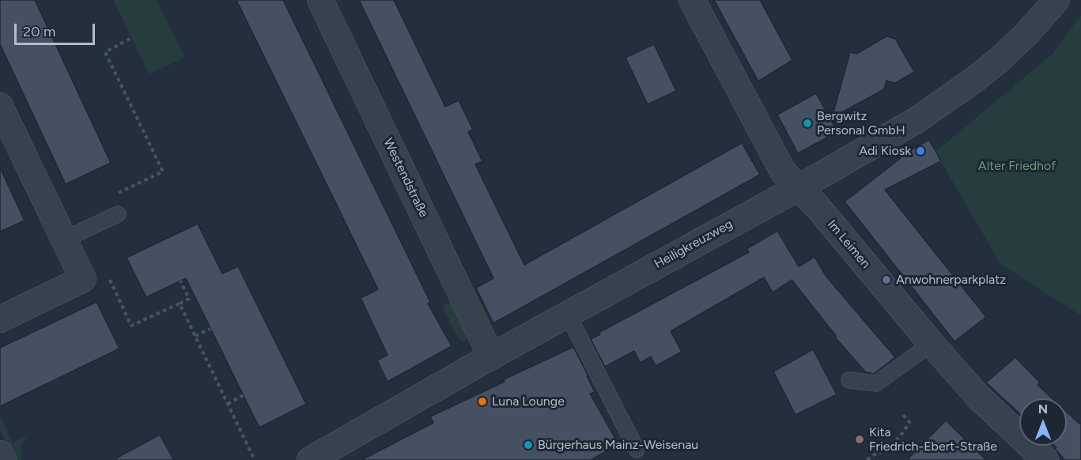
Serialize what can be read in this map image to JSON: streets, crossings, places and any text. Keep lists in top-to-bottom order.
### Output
{
  "streets": {
    "street": ["Westendstraße", "Heiligkreuzweg", "Im Leimen"]
  },
  "crossings": [
    ["Westendstraße", "Heiligkreuzweg"],
    ["Heiligkreuzweg", "Im Leimen"]
  ],
  "parks": ["Alter Friedhof"],
  "places": [
    "Bergwitz Personal GmbH",
    "Adi Kiosk",
    "Anwohnerparkplatz",
    "Luna Lounge",
    "Kita Friedrich-Ebert-Straße",
    "Bürgerhaus Mainz-Weisenau"
  ],
  "scale_bar": "20 m",
  "north": "top"
}
